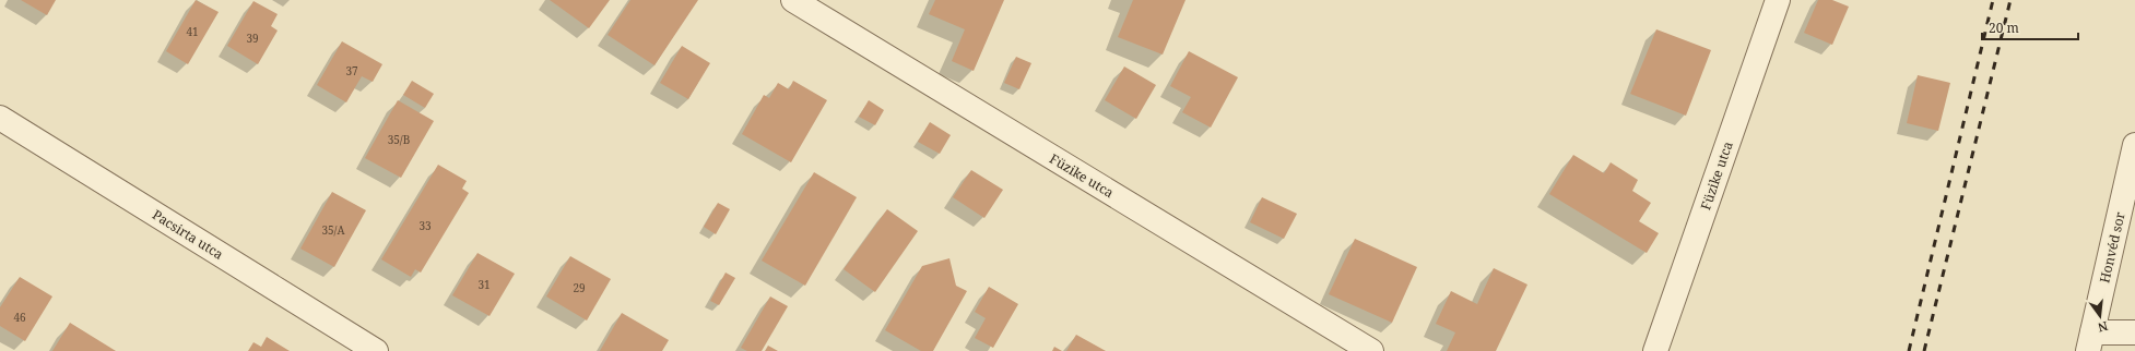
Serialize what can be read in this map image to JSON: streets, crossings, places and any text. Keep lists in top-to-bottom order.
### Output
{
  "streets": {
    "street": ["Füzike utca", "Pacsirta utca", "Honvéd sor"]
  },
  "house_numbers": [
    "41",
    "39",
    "37",
    "35/B",
    "33",
    "35/A",
    "31",
    "29",
    "46"
  ],
  "scale_bar": "20 m",
  "north": "bottom"
}
